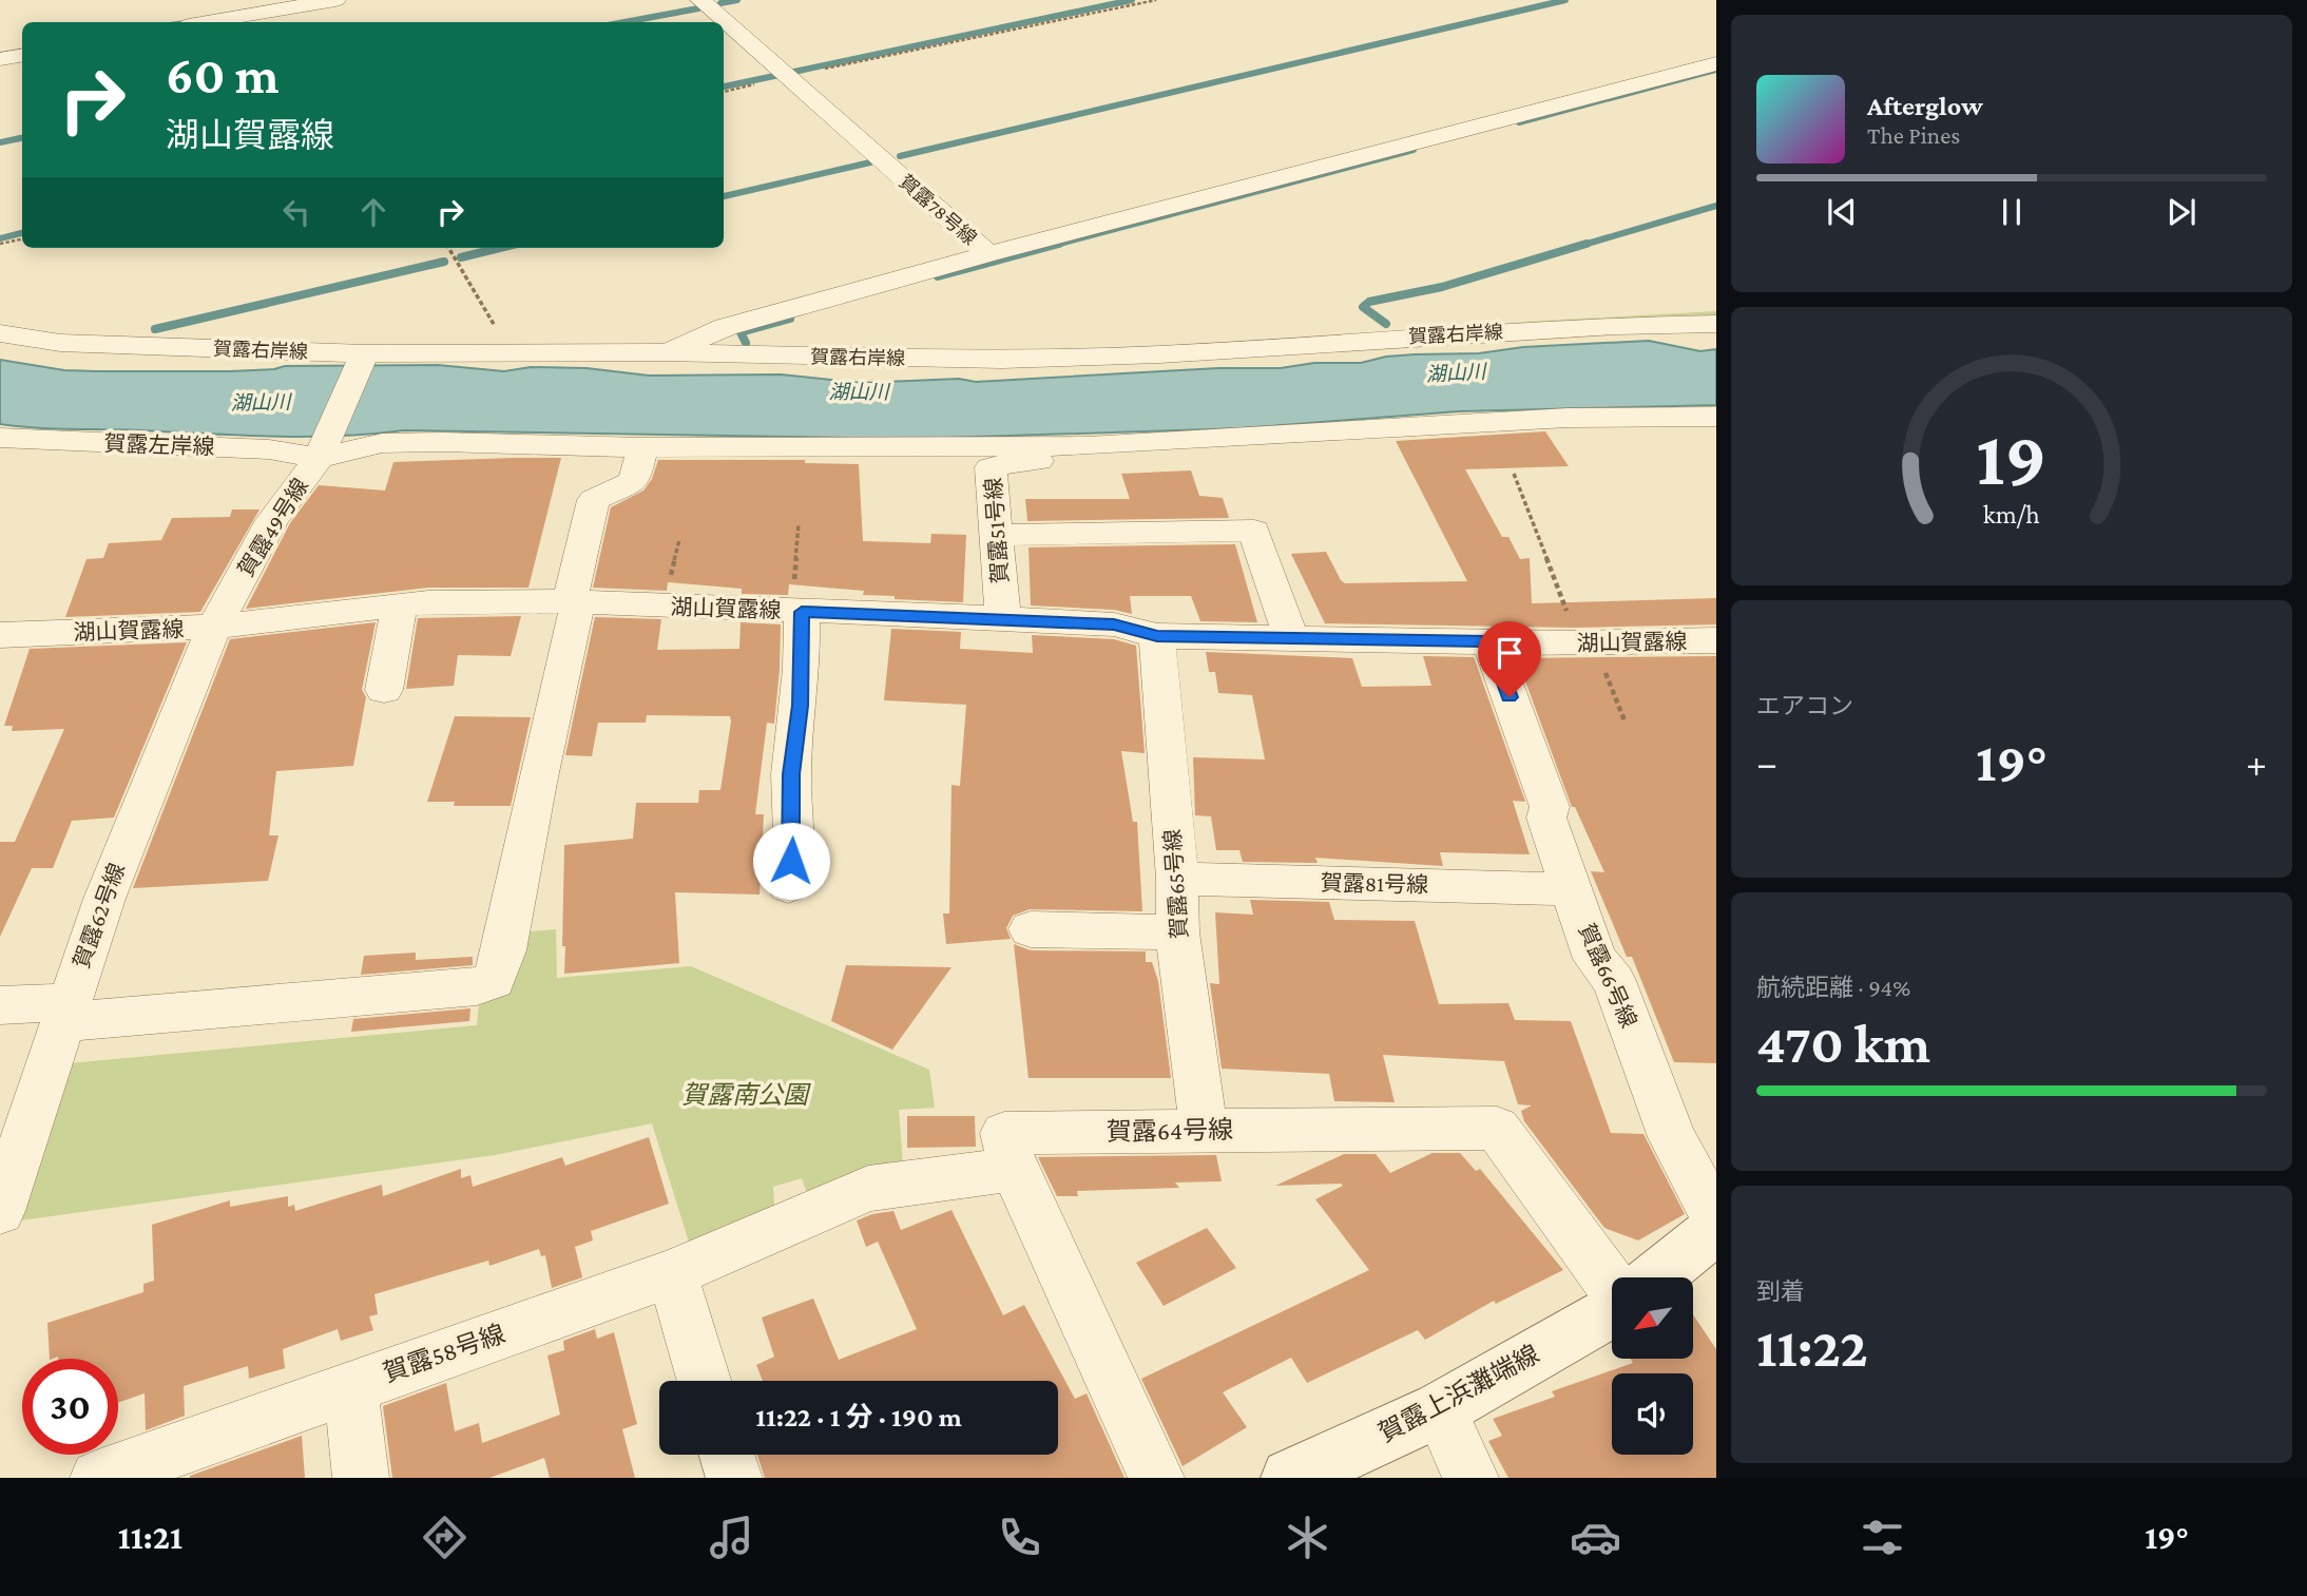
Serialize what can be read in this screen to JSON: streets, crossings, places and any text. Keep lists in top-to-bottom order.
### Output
{
  "streets": {
    "street": [
      "賀露78号線",
      "賀露右岸線",
      "賀露左岸線",
      "賀露49号線",
      "賀露51号線",
      "湖山賀露線",
      "賀露65号線",
      "賀露81号線",
      "賀露62号線",
      "賀露66号線",
      "賀露64号線",
      "賀露58号線",
      "賀露上浜灘端線"
    ]
  },
  "crossings": [
    ["賀露78号線", "賀露右岸線"],
    ["賀露右岸線", "賀露49号線"],
    ["賀露左岸線", "賀露49号線"],
    ["賀露49号線", "湖山賀露線"],
    ["賀露49号線", "賀露62号線"],
    ["賀露51号線", "湖山賀露線"],
    ["湖山賀露線", "賀露65号線"],
    ["湖山賀露線", "賀露62号線"],
    ["湖山賀露線", "賀露66号線"],
    ["賀露65号線", "賀露81号線"],
    ["賀露65号線", "賀露64号線"],
    ["賀露81号線", "賀露66号線"],
    ["賀露64号線", "賀露58号線"]
  ],
  "water": ["湖山川"],
  "parks": ["賀露南公園"],
  "north": "bottom left",
  "page": {
    "turn": ["60 m", "湖山賀露線"],
    "song": ["Afterglow", "The Pines"],
    "tile": [
      "エアコン",
      ["航続距離 · 94%", "470 km"],
      ["到着", "11:22"]
    ],
    "heat": ["−", "19°", "+"],
    "limit": "30",
    "trip": "11:22 · 1 分 · 190 m",
    "tabs": ["11:21", "19°"],
    "gauge": ["19", "km/h"]
  }
}
